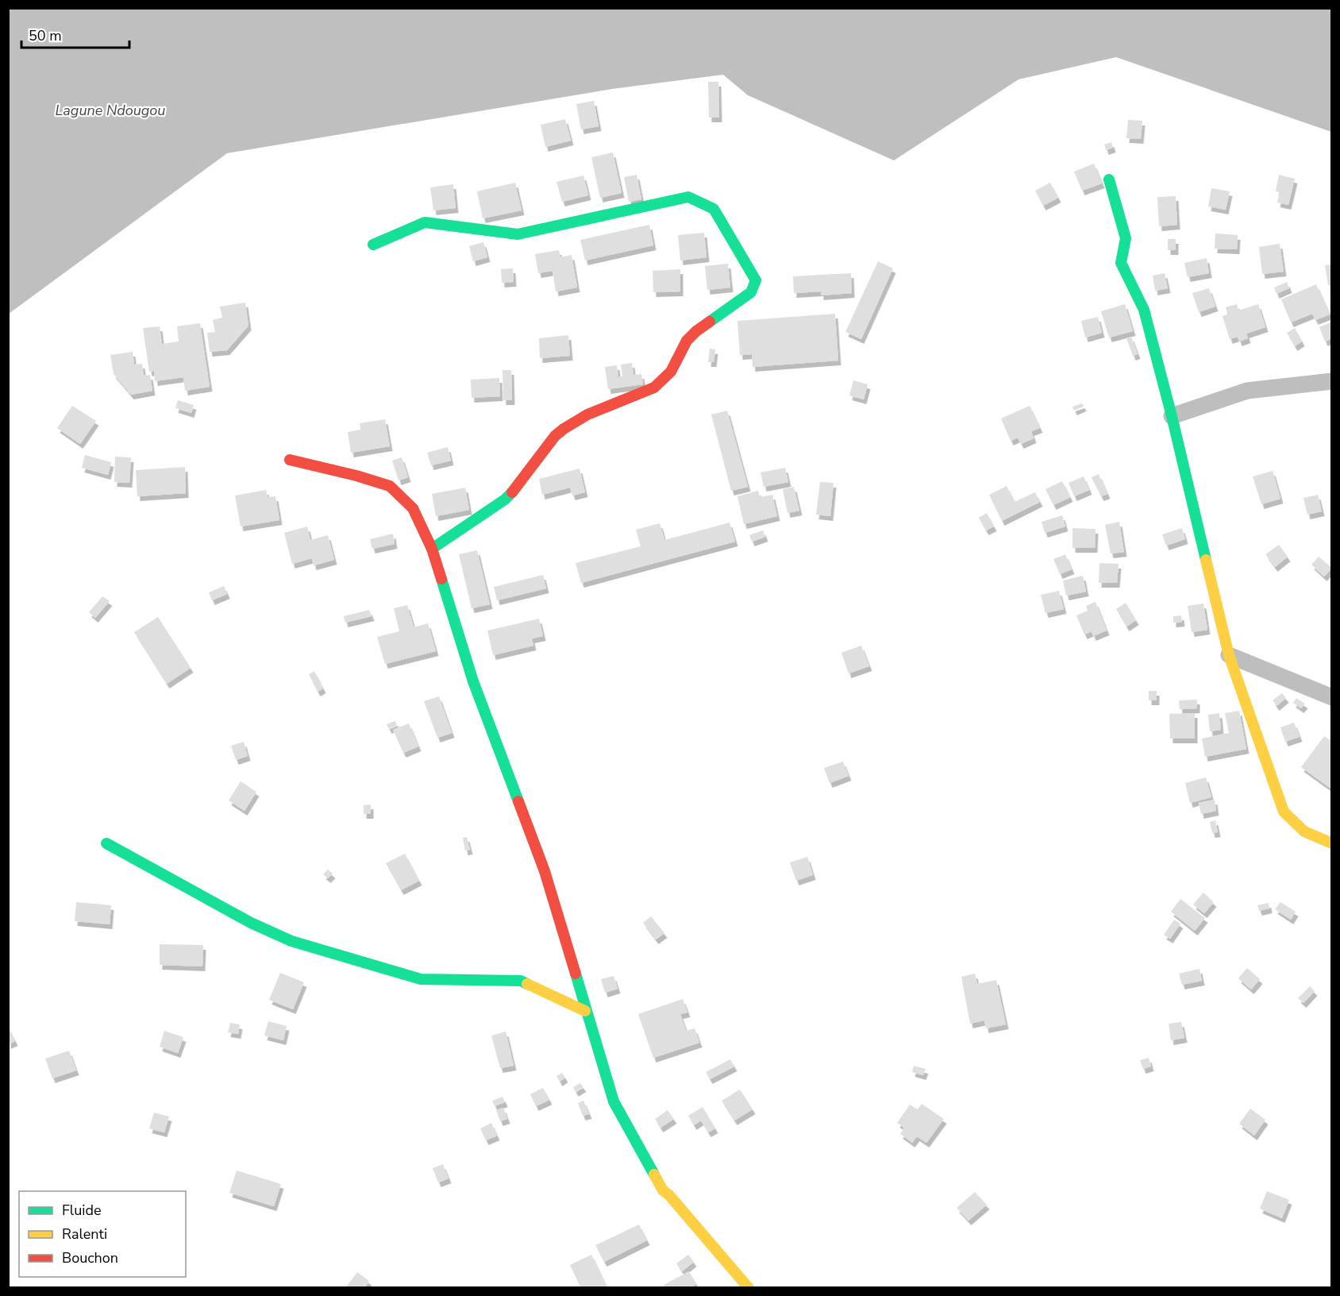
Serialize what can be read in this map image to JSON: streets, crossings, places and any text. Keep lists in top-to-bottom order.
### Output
{
  "water": ["Lagune Ndougou"],
  "legend": ["Fluide", "Ralenti", "Bouchon"],
  "scale_bar": "50 m"
}
